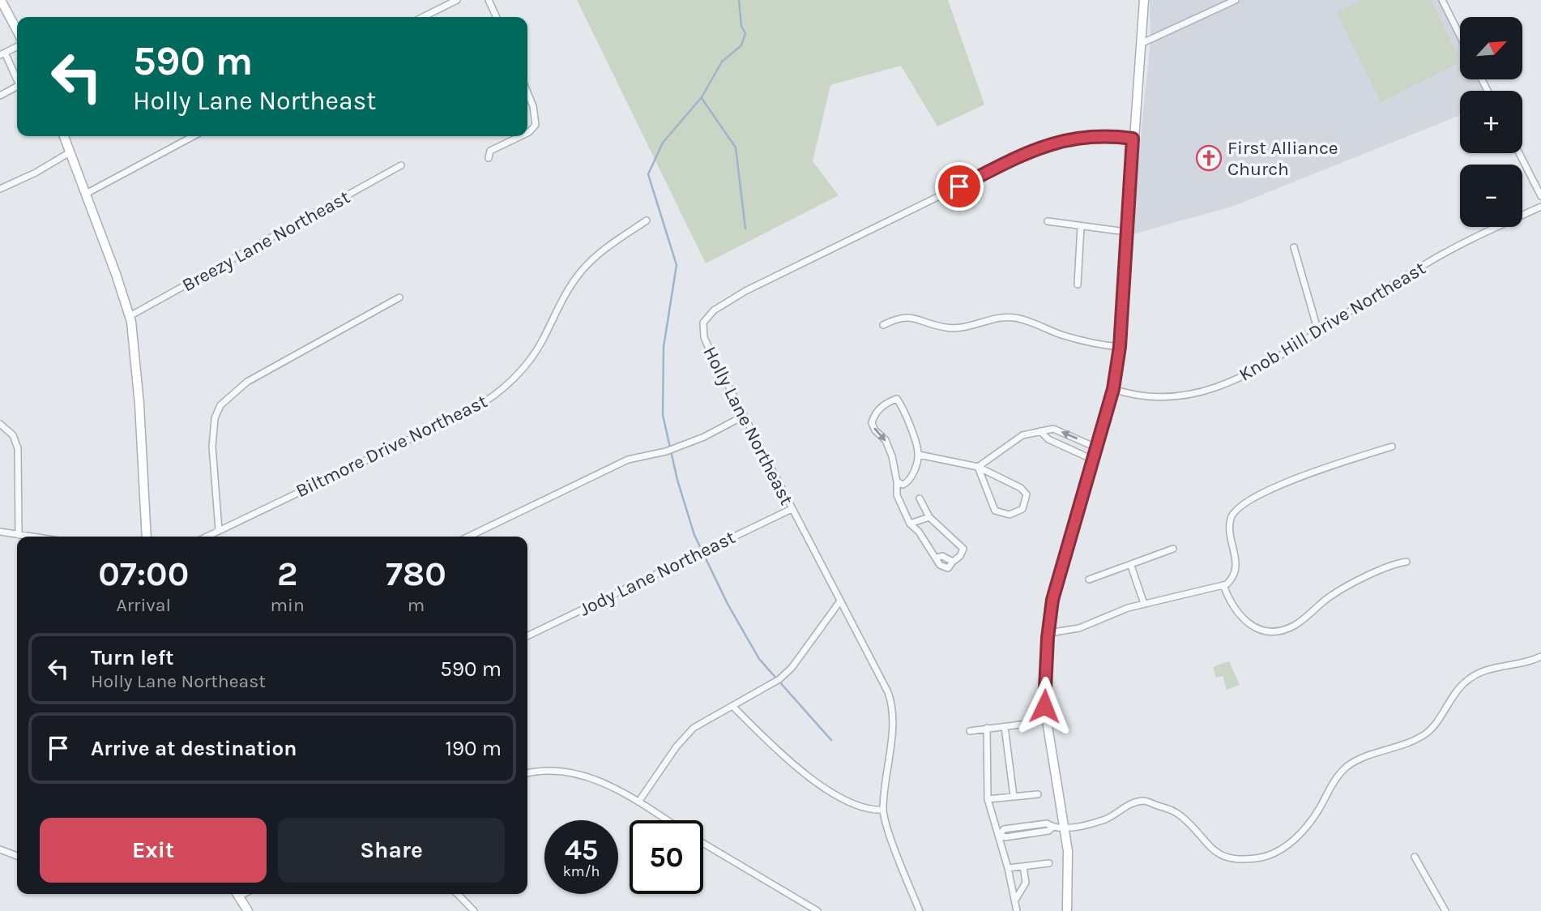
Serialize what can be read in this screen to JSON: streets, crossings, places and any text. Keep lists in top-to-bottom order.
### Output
{
  "streets": {
    "street": [
      "Breezy Lane Northeast",
      "Knob Hill Drive Northeast",
      "Holly Lane Northeast",
      "Biltmore Drive Northeast",
      "Jody Lane Northeast"
    ]
  },
  "crossings": [
    ["Holly Lane Northeast", "Jody Lane Northeast"]
  ],
  "places": {
    "church": ["First Alliance Church"]
  },
  "north": "top right",
  "page": {
    "map_buttons": ["+", "−"],
    "turn": ["590 m", "Holly Lane Northeast"],
    "eta": [
      "07:00",
      "Arrival",
      "2",
      "min",
      "780",
      "m"
    ],
    "list": [
      {
        "name": "Turn left",
        "note": "Holly Lane Northeast",
        "value": "590 m"
      },
      {
        "name": "Arrive at destination",
        "value": "190 m"
      }
    ],
    "buttons": ["Exit", "Share"],
    "speed": "45 km/h",
    "limit": "50"
  }
}
